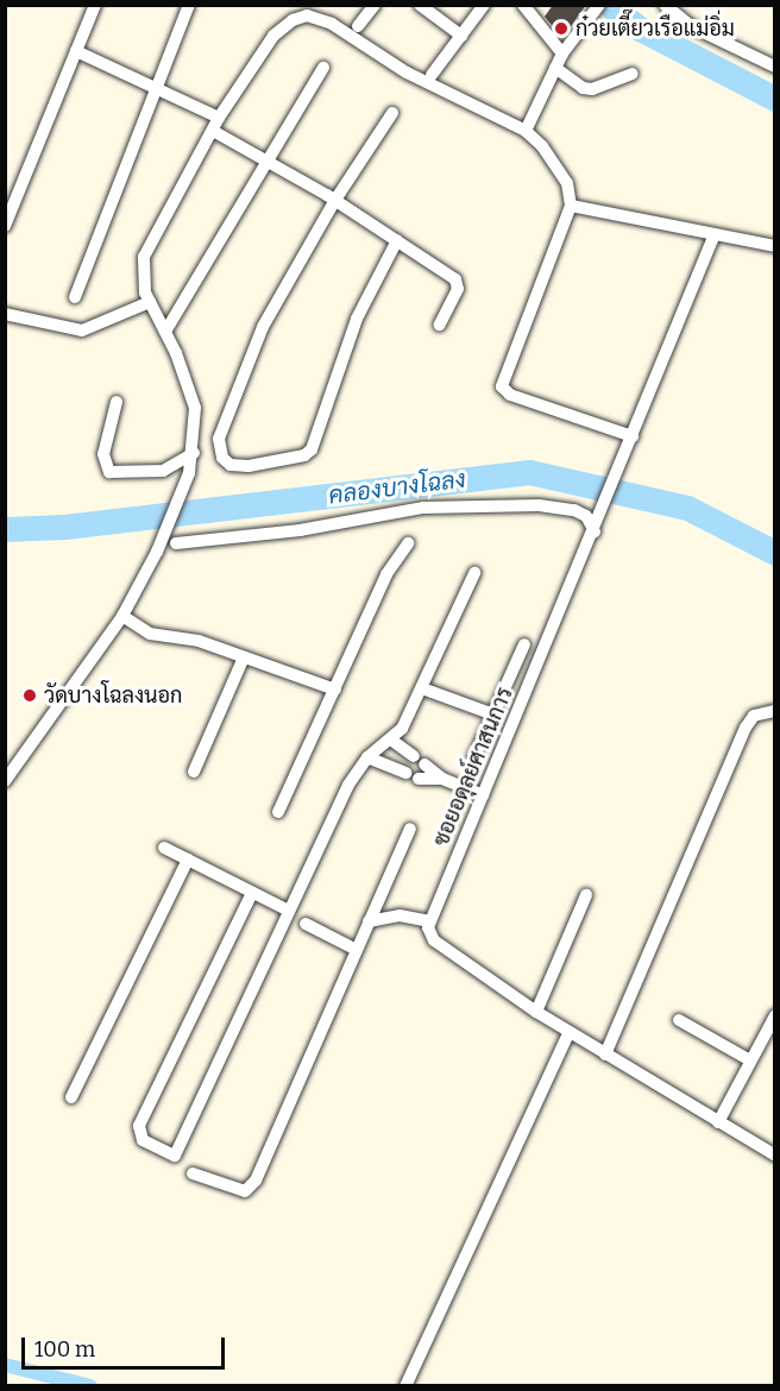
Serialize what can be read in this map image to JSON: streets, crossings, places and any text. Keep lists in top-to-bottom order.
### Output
{
  "streets": {
    "street": ["ซอยอดุลย์ศาสนการ"]
  },
  "water": ["คลองบางโฉลง"],
  "places": ["ก๋วยเตี๊ยวเรือแม่อิ่ม", "วัดบางโฉลงนอก"],
  "scale_bar": "100 m"
}
